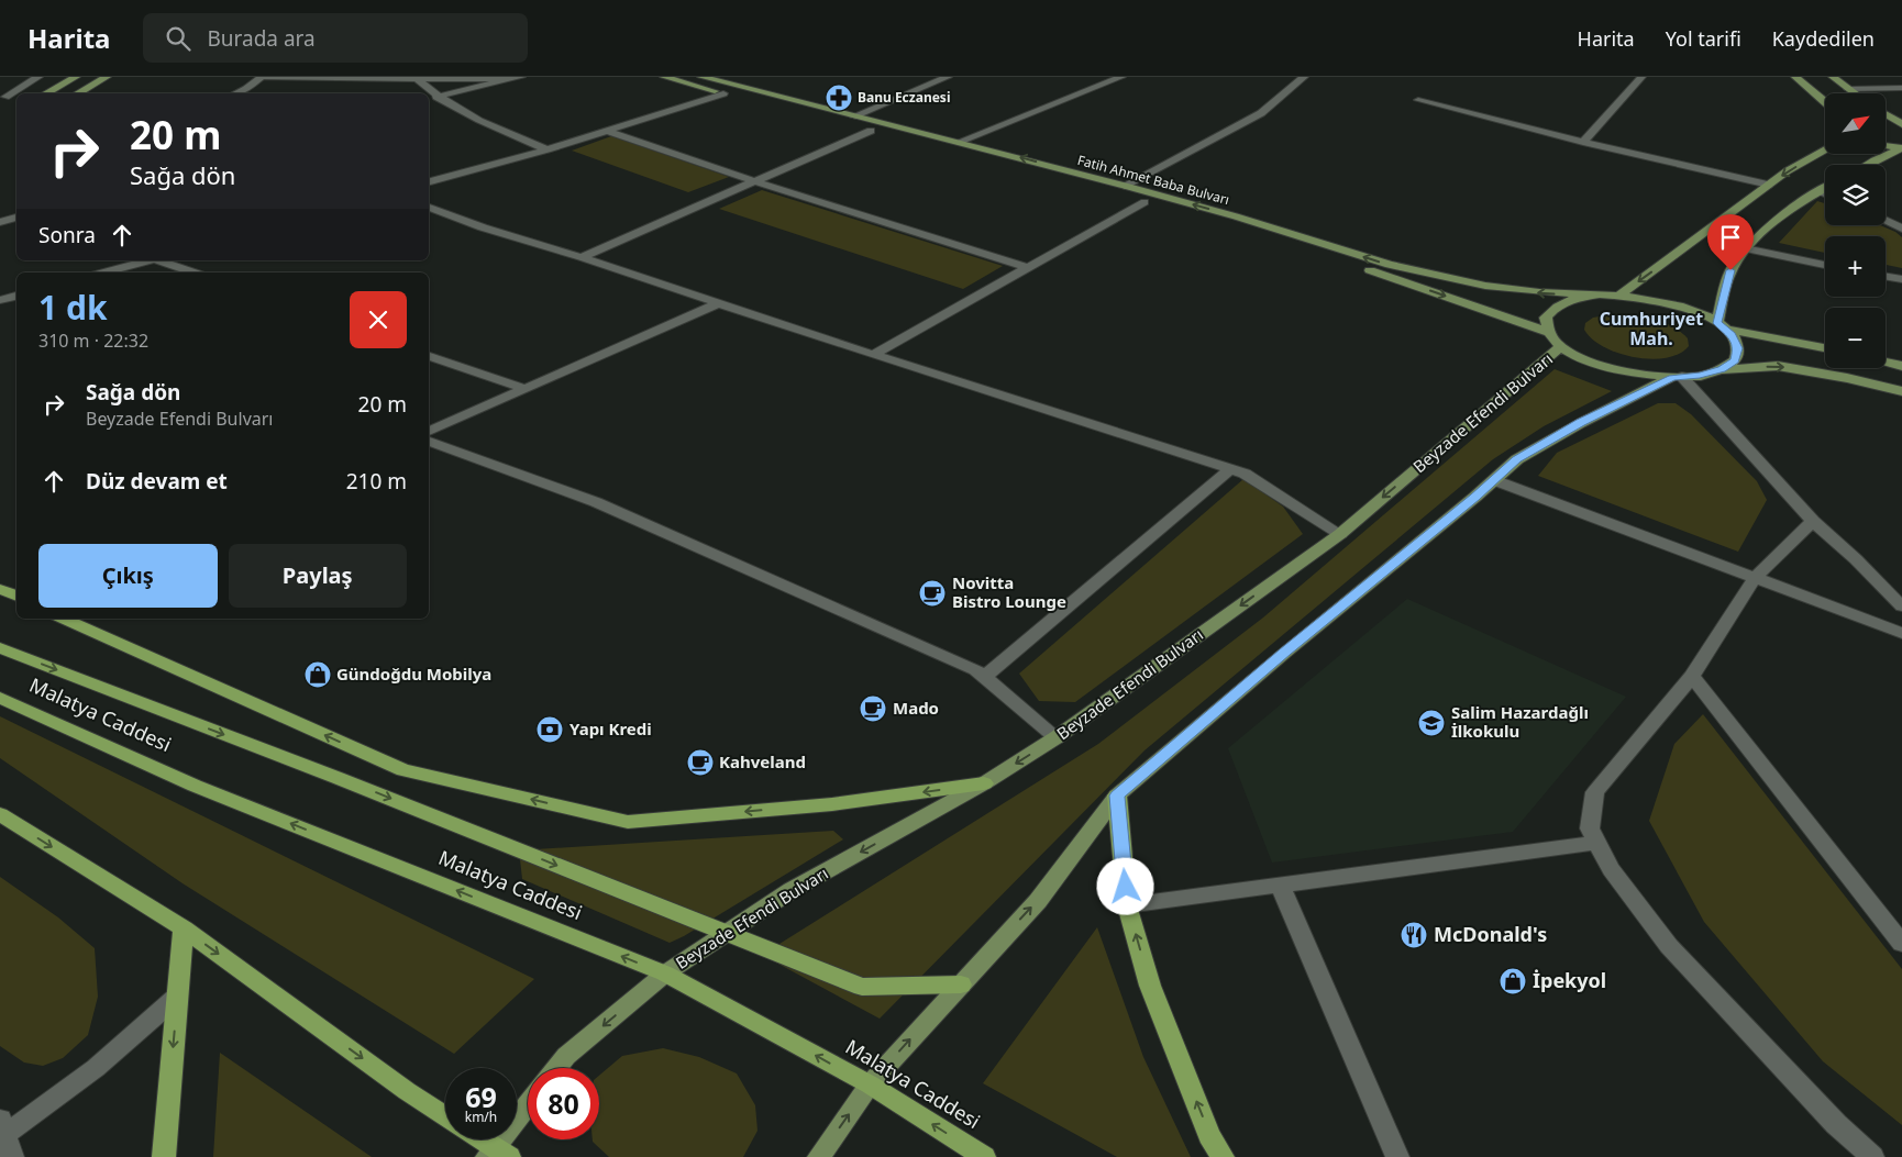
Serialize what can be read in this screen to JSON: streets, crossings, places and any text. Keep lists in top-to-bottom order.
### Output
{
  "streets": {
    "highway": ["Malatya Caddesi"],
    "main road": ["Fatih Ahmet Baba Bulvarı", "Beyzade Efendi Bulvarı"]
  },
  "crossings": [
    ["Beyzade Efendi Bulvarı", "Malatya Caddesi"]
  ],
  "districts": ["Cumhuriyet Mah."],
  "places": {
    "pharmacy": ["Banu Eczanesi"],
    "cafe": ["Novitta Bistro Lounge", "Mado", "Kahveland"],
    "shop": ["Gündoğdu Mobilya", "İpekyol"],
    "school or university": ["Salim Hazardağlı İlkokulu"],
    "bank": ["Yapı Kredi"],
    "restaurant": ["McDonald's"]
  },
  "north": "top right",
  "page": {
    "header": "Harita",
    "search": "Burada ara",
    "nav": ["Harita", "Yol tarifi", "Kaydedilen"],
    "map_buttons": ["+", "−"],
    "turn": ["20 m", "Sağa dön"],
    "then": "Sonra",
    "heading": ["1 dk", "310 m · 22:32"],
    "list": [
      {
        "name": "Sağa dön",
        "note": "Beyzade Efendi Bulvarı",
        "value": "20 m"
      },
      {
        "name": "Düz devam et",
        "value": "210 m"
      }
    ],
    "buttons": ["Çıkış", "Paylaş"],
    "speed": "69 km/h",
    "limit": "80"
  }
}
